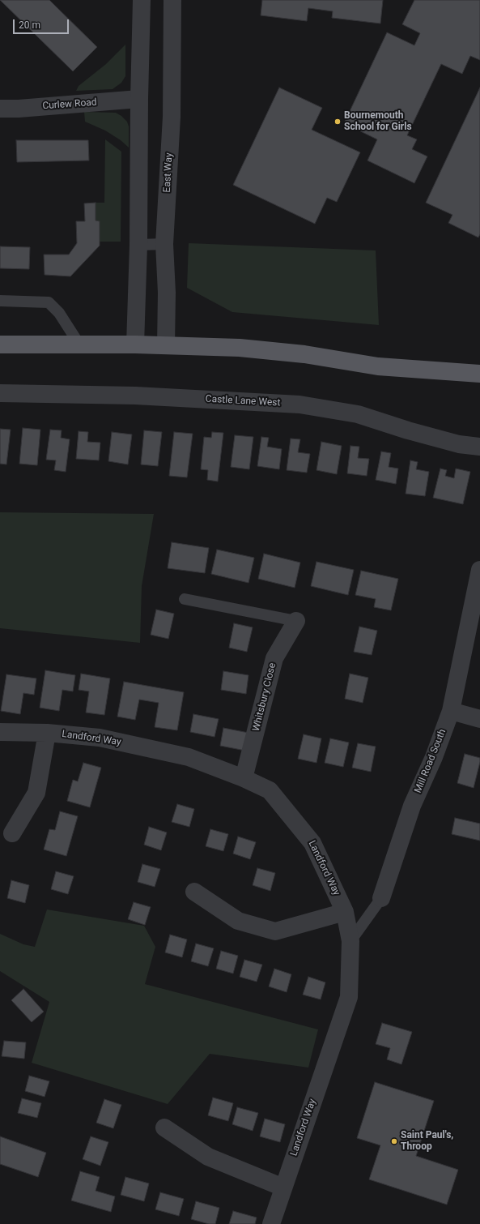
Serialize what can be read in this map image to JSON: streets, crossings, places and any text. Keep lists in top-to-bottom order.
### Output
{
  "streets": {
    "street": [
      "Curlew Road",
      "East Way",
      "Castle Lane West",
      "Whitsbury Close",
      "Landford Way",
      "Mill Road South"
    ]
  },
  "crossings": [
    ["Whitsbury Close", "Landford Way"],
    ["Landford Way", "Mill Road South"]
  ],
  "places": ["Bournemouth School for Girls", "Saint Paul's, Throop"],
  "scale_bar": "20 m"
}
